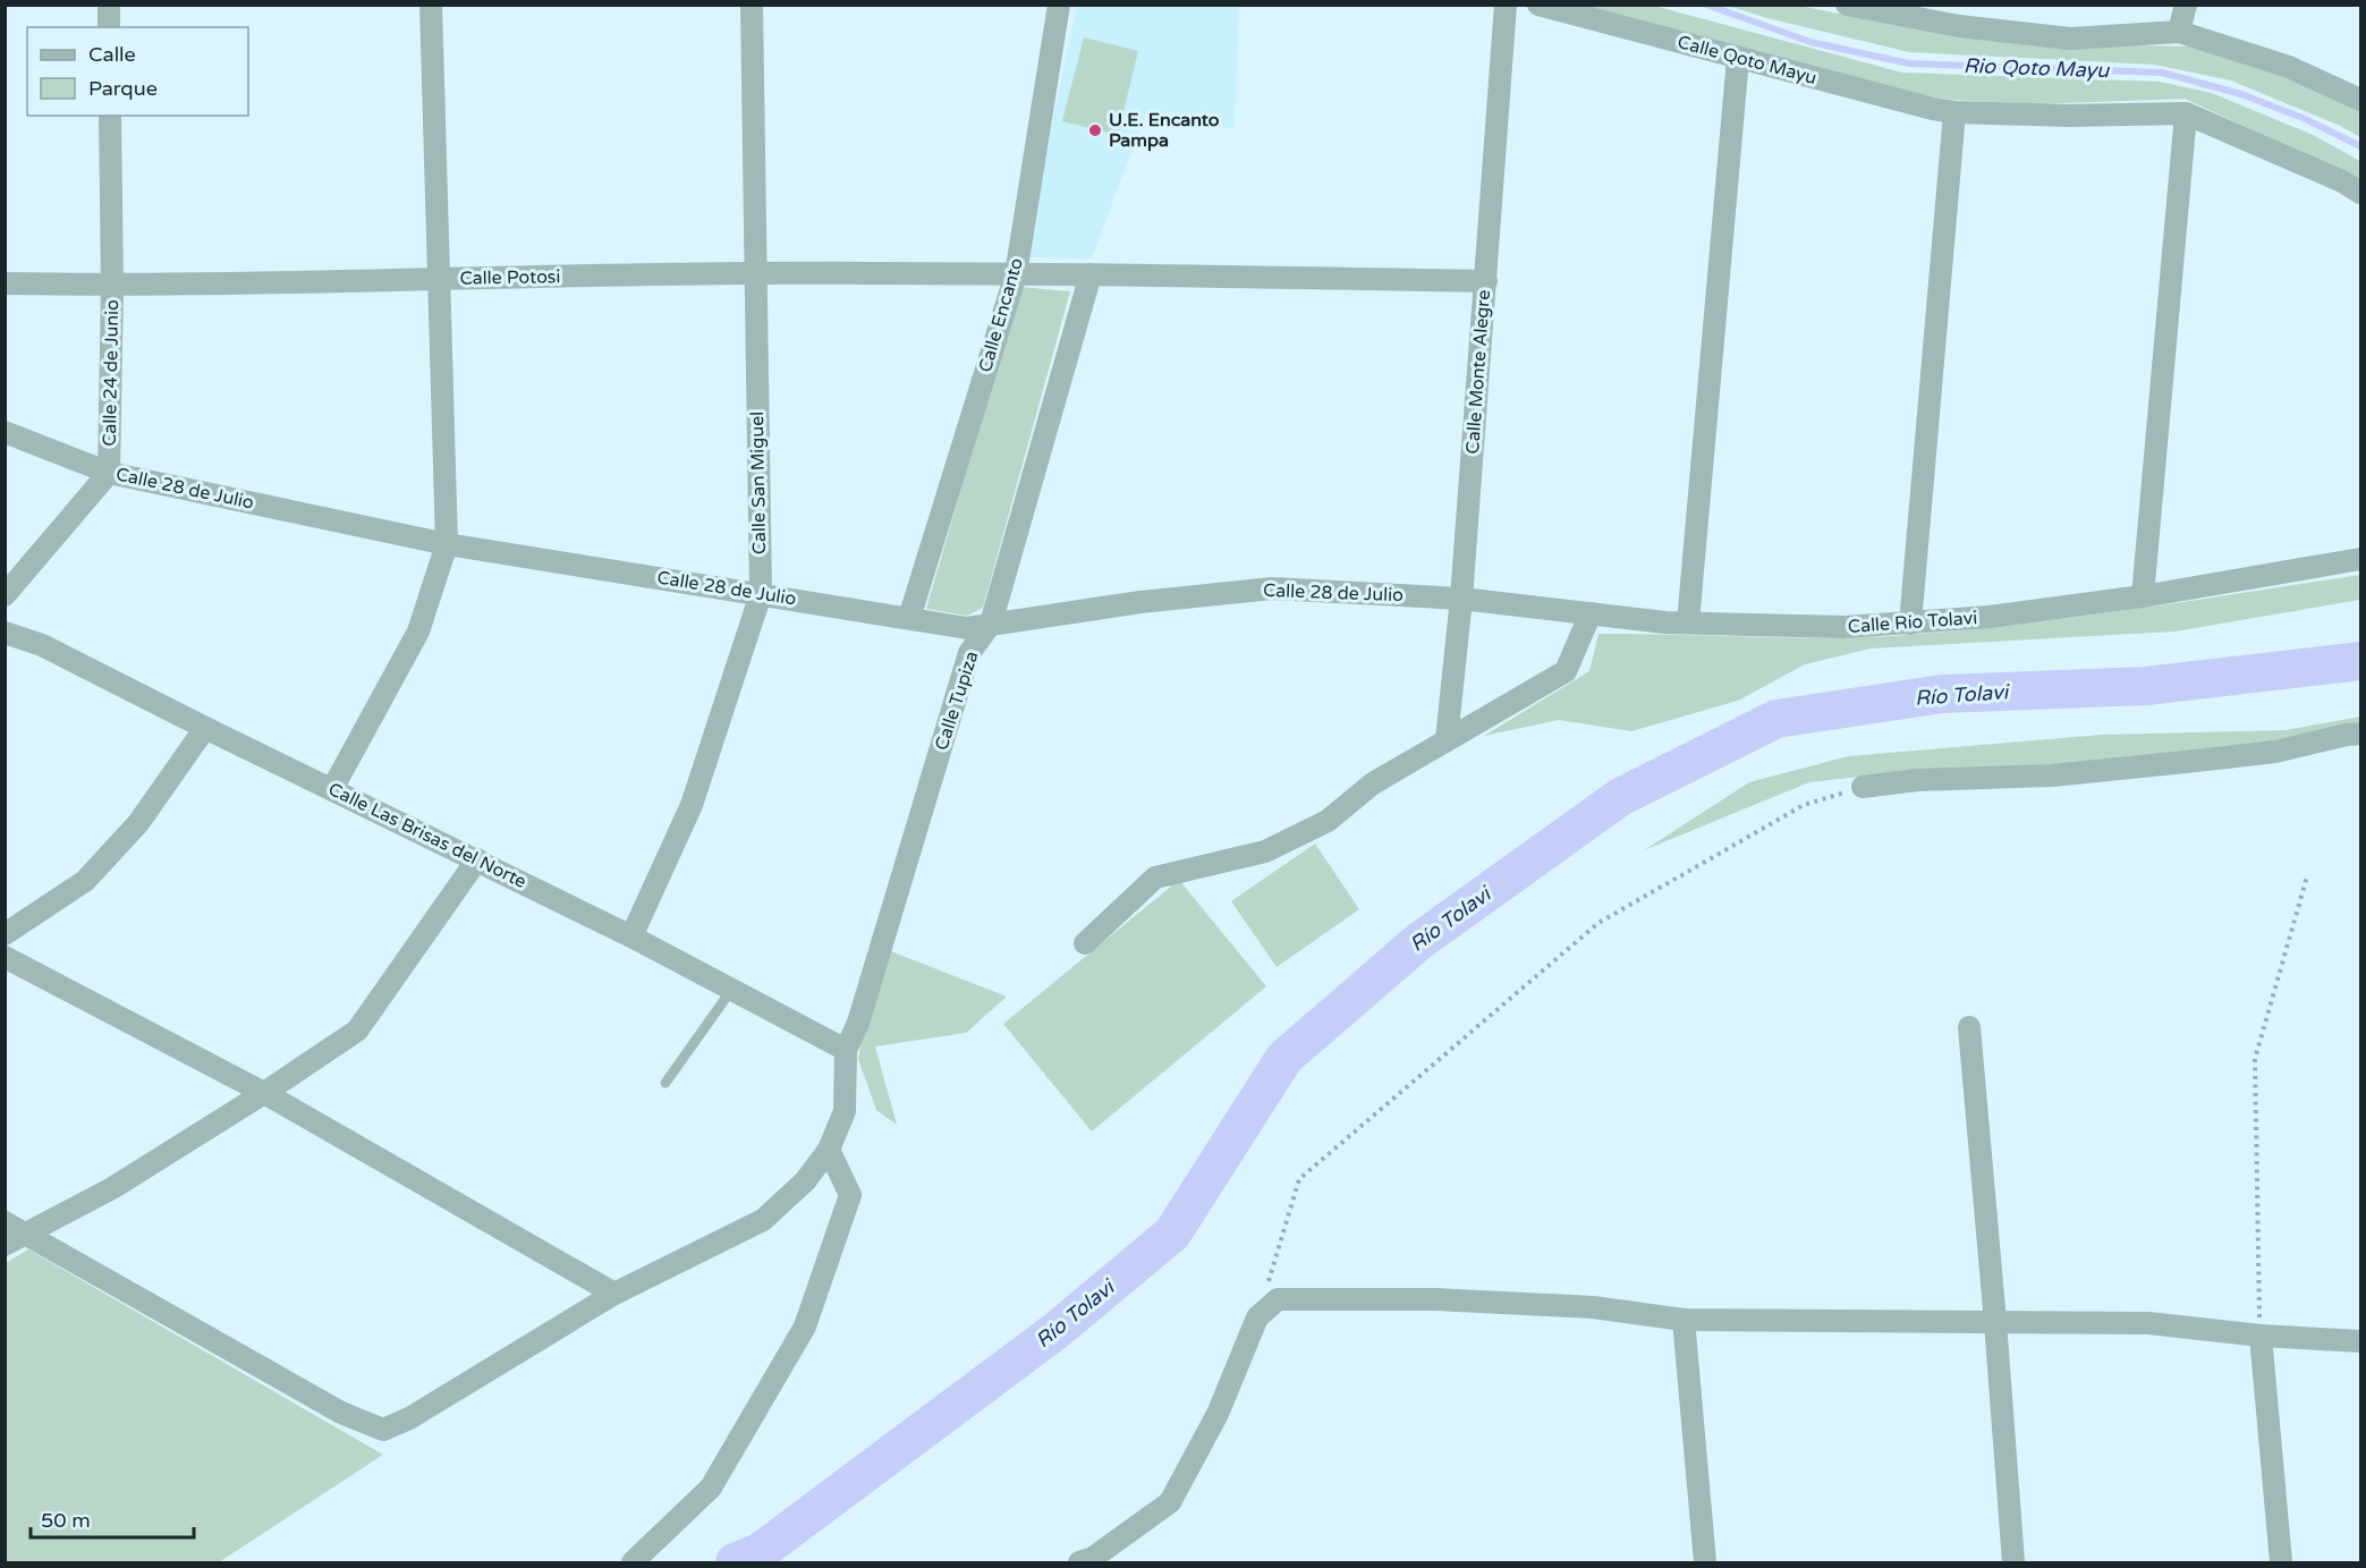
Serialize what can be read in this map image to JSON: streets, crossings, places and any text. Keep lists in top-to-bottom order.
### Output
{
  "streets": {
    "street": [
      "Calle Qoto Mayu",
      "Calle Potosi",
      "Calle Encanto",
      "Calle Monte Alegre",
      "Calle 24 de Junio",
      "Calle San Miguel",
      "Calle 28 de Julio",
      "Calle Río Tolavi",
      "Calle Tupiza",
      "Calle Las Brisas del Norte"
    ]
  },
  "crossings": [
    ["Calle Potosi", "Calle Encanto"],
    ["Calle Potosi", "Calle Monte Alegre"],
    ["Calle Potosi", "Calle 24 de Junio"],
    ["Calle Potosi", "Calle San Miguel"],
    ["Calle Potosi", "Calle Tupiza"],
    ["Calle Encanto", "Calle 28 de Julio"],
    ["Calle Monte Alegre", "Calle 28 de Julio"],
    ["Calle Monte Alegre", "Calle Río Tolavi"],
    ["Calle 24 de Junio", "Calle 28 de Julio"],
    ["Calle San Miguel", "Calle 28 de Julio"],
    ["Calle San Miguel", "Calle Las Brisas del Norte"],
    ["Calle 28 de Julio", "Calle Río Tolavi"],
    ["Calle 28 de Julio", "Calle Tupiza"],
    ["Calle Tupiza", "Calle Las Brisas del Norte"]
  ],
  "water": ["Rio Qoto Mayu", "Río Tolavi"],
  "places": ["U.E. Encanto Pampa"],
  "legend": ["Calle", "Parque"],
  "scale_bar": "50 m"
}
